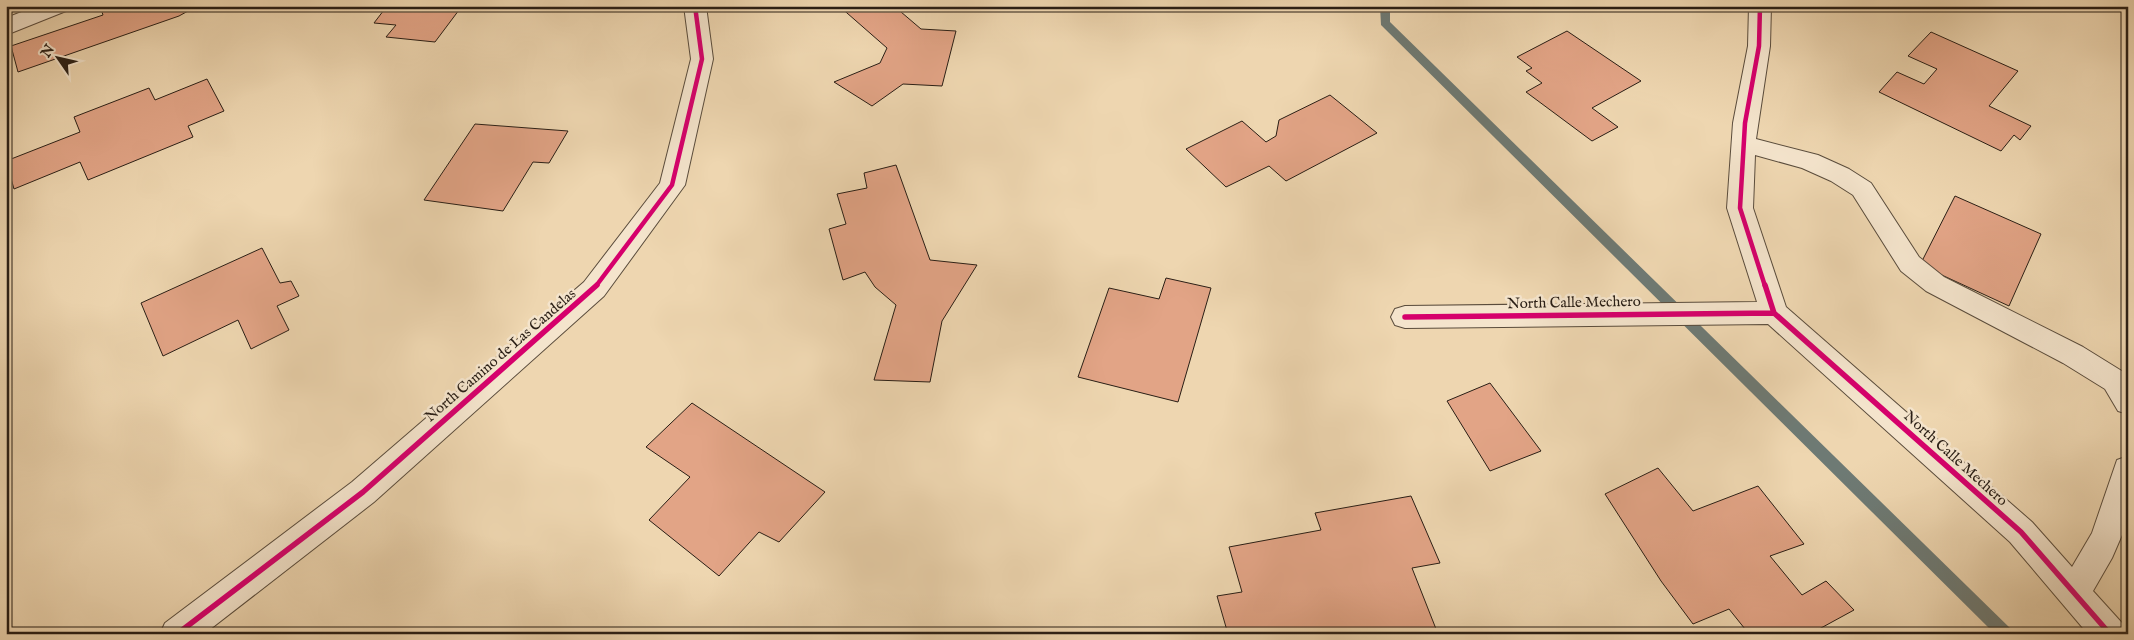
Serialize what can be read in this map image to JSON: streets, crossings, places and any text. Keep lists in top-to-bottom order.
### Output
{
  "streets": {
    "street": ["North Calle Mechero", "North Camino de Las Candelas"]
  },
  "north": "top left"
}
